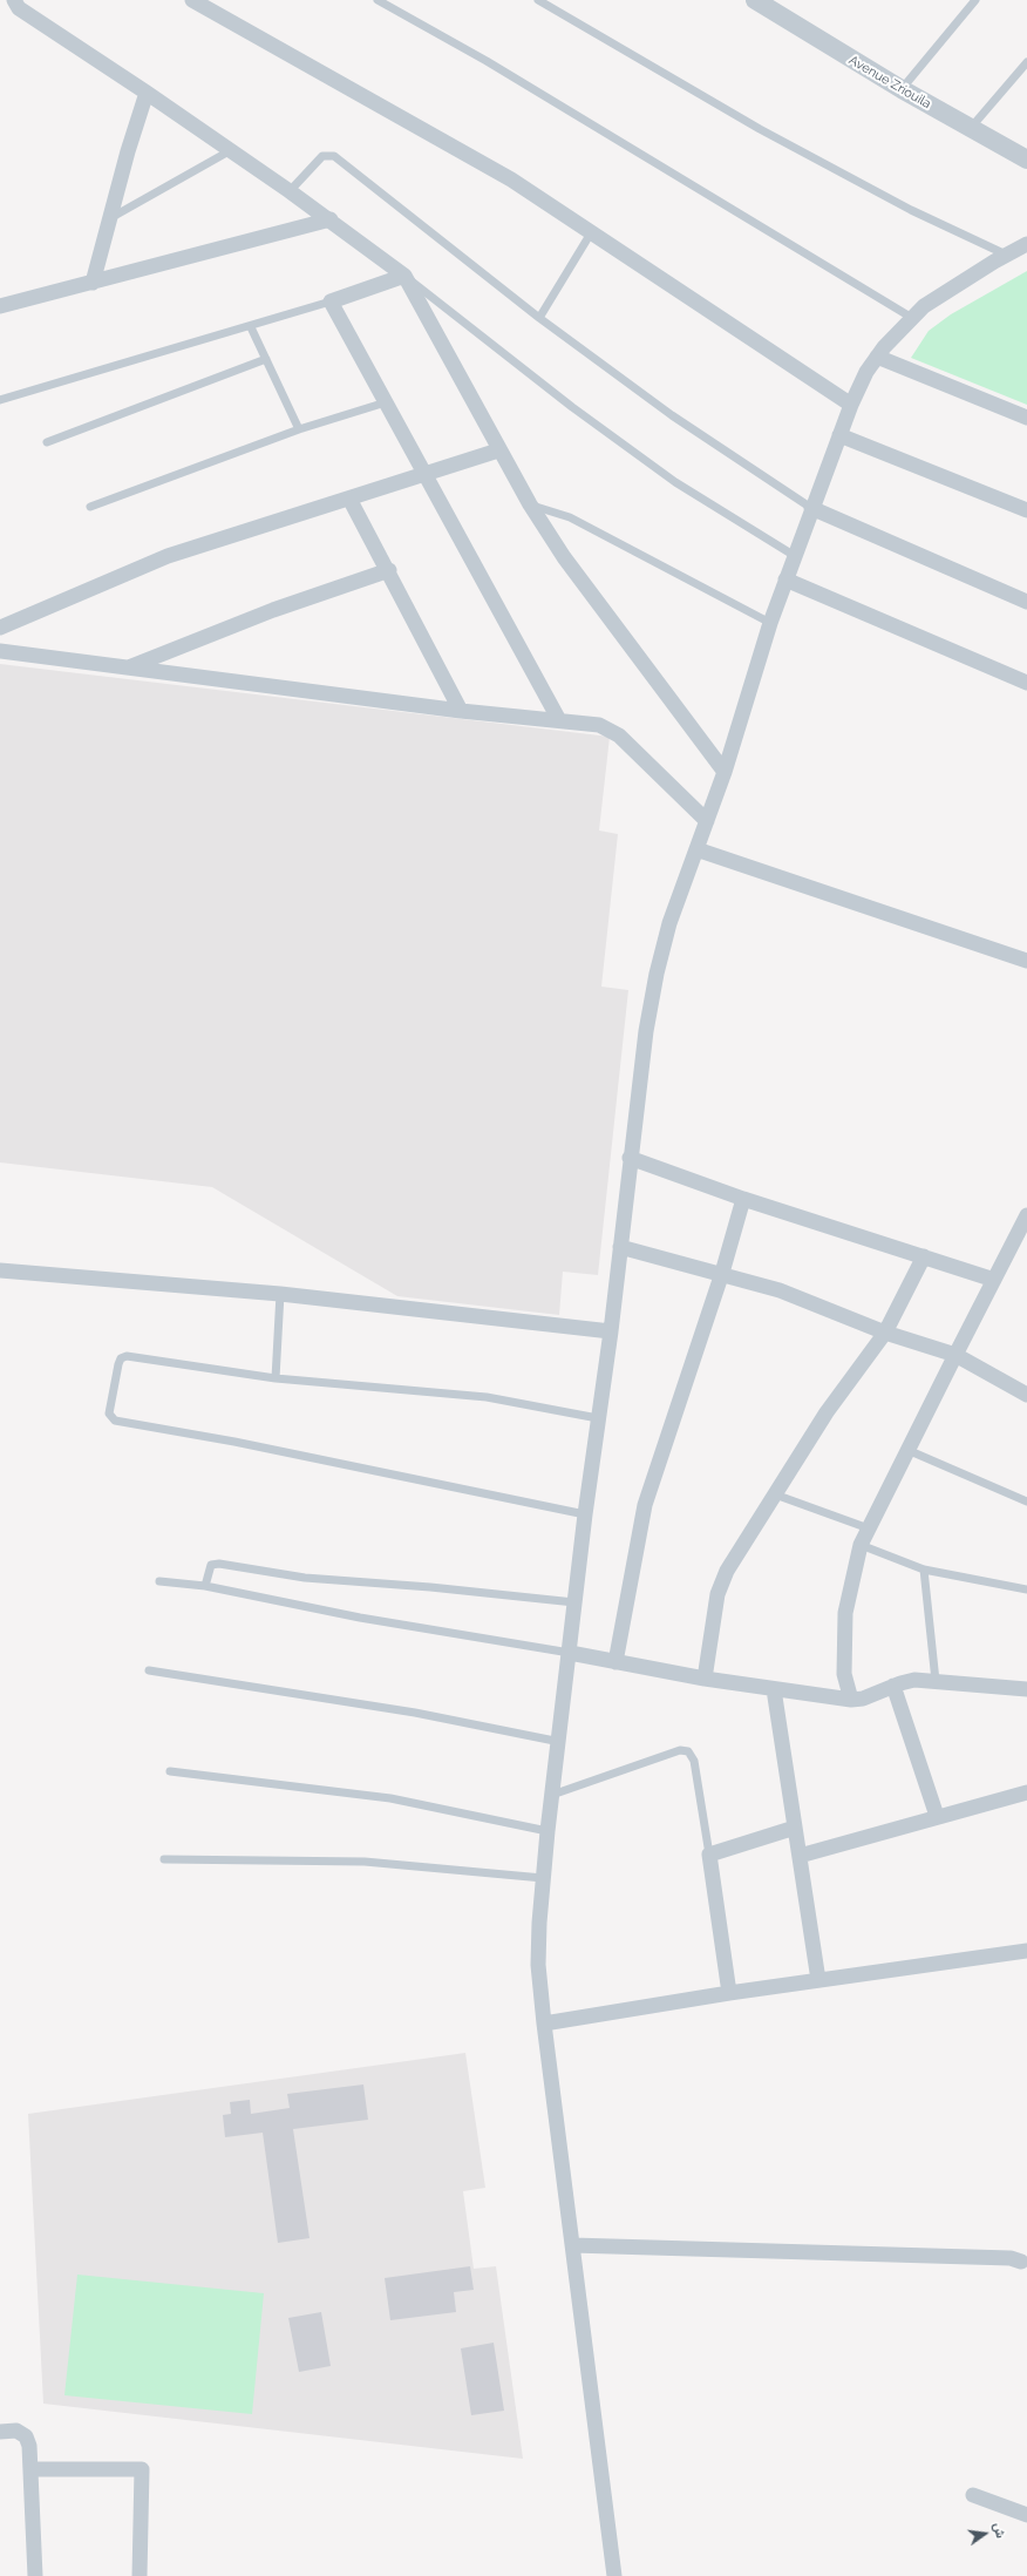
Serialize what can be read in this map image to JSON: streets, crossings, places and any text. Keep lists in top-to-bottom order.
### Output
{
  "streets": {
    "street": ["Avenue Zriouila"]
  },
  "north": "right"
}
